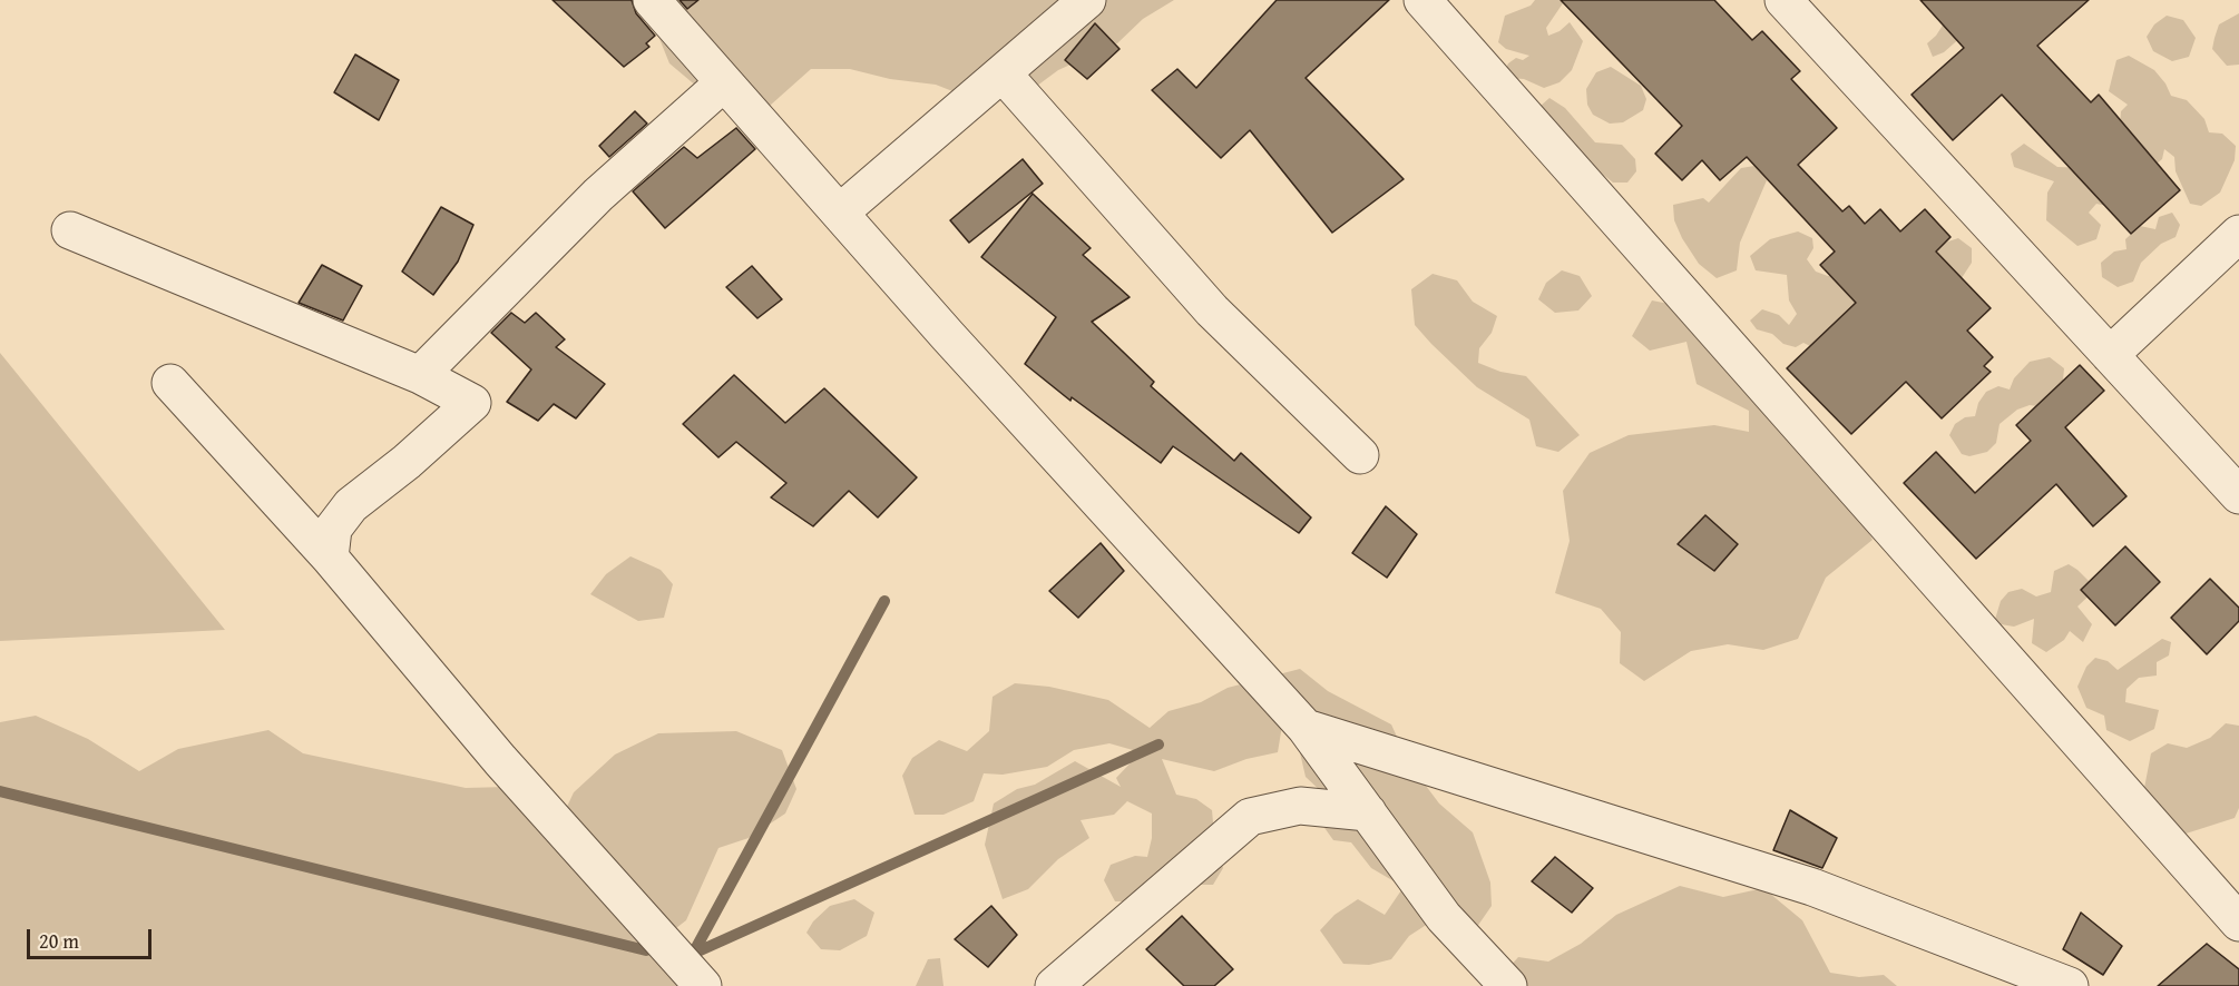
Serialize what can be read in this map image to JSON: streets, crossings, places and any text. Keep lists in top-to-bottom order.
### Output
{
  "scale_bar": "20 m"
}
